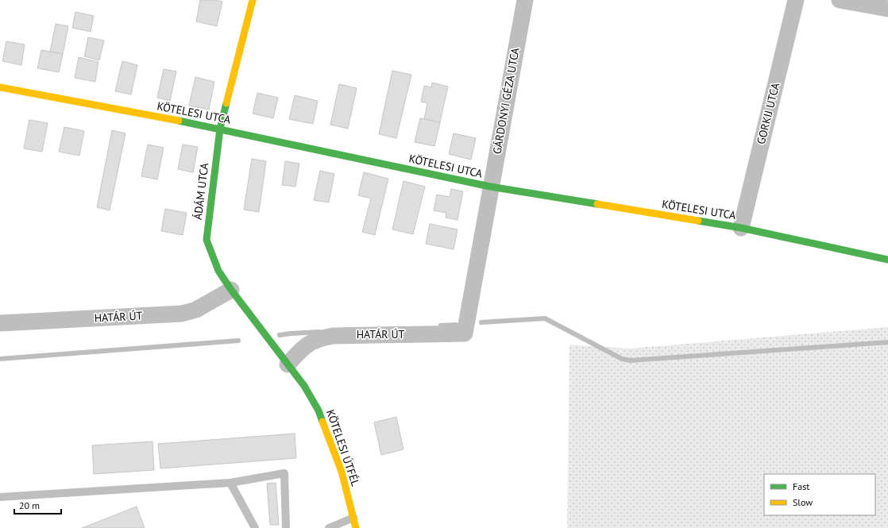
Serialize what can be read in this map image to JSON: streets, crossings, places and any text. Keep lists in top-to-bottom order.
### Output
{
  "streets": {
    "street": [
      "GÁRDONYI GÉZA UTCA",
      "KÖTELESI UTCA",
      "GORKIJ UTCA",
      "ÁDÁM UTCA",
      "HATÁR ÚT",
      "KÖTELESI ÚTFÉL"
    ]
  },
  "crossings": [
    ["GÁRDONYI GÉZA UTCA", "KÖTELESI UTCA"],
    ["GÁRDONYI GÉZA UTCA", "HATÁR ÚT"],
    ["KÖTELESI UTCA", "GORKIJ UTCA"],
    ["KÖTELESI UTCA", "ÁDÁM UTCA"],
    ["ÁDÁM UTCA", "HATÁR ÚT"],
    ["ÁDÁM UTCA", "KÖTELESI ÚTFÉL"],
    ["HATÁR ÚT", "KÖTELESI ÚTFÉL"]
  ],
  "legend": ["Fast", "Slow"],
  "scale_bar": "20 m"
}
